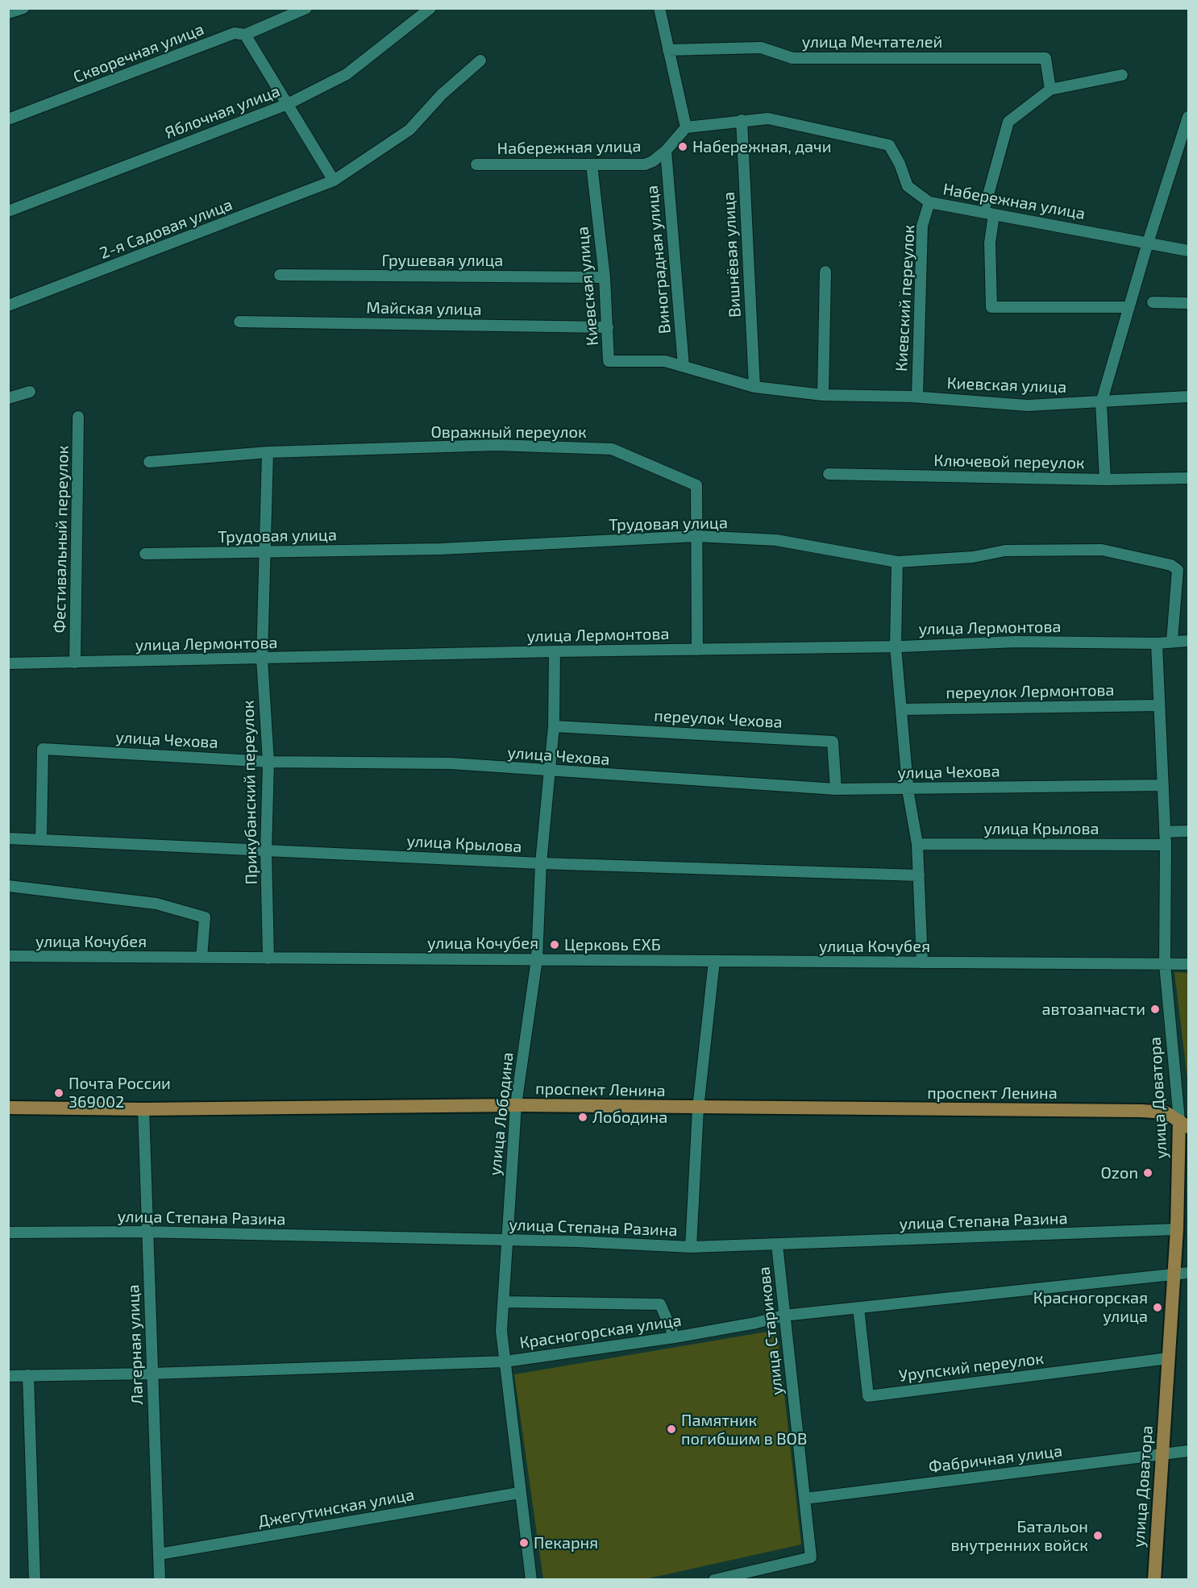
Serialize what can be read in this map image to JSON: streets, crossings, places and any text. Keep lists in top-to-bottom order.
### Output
{
  "streets": {
    "main road": ["проспект Ленина", "улица Доватора"],
    "street": [
      "улица Мечтателей",
      "Скворечная улица",
      "Яблочная улица",
      "Набережная улица",
      "2-я Садовая улица",
      "Вишнёвая улица",
      "Виноградная улица",
      "Грушевая улица",
      "Киевская улица",
      "Киевский переулок",
      "Майская улица",
      "Овражный переулок",
      "Ключевой переулок",
      "Трудовая улица",
      "Фестивальный переулок",
      "улица Лермонтова",
      "переулок Лермонтова",
      "переулок Чехова",
      "улица Чехова",
      "Прикубанский переулок",
      "улица Крылова",
      "улица Кочубея",
      "улица Лободина",
      "улица Степана Разина",
      "улица Старикова",
      "Красногорская улица",
      "Лагерная улица",
      "Урупский переулок",
      "Фабричная улица",
      "Джегутинская улица"
    ]
  },
  "crossings": [
    ["Набережная улица", "Вишнёвая улица"],
    ["Набережная улица", "Виноградная улица"],
    ["Набережная улица", "Киевская улица"],
    ["Набережная улица", "Киевский переулок"],
    ["Вишнёвая улица", "Киевская улица"],
    ["Виноградная улица", "Киевская улица"],
    ["Грушевая улица", "Киевская улица"],
    ["Киевская улица", "Киевский переулок"],
    ["Киевская улица", "Майская улица"],
    ["Овражный переулок", "Трудовая улица"],
    ["Овражный переулок", "улица Лермонтова"],
    ["Овражный переулок", "Прикубанский переулок"],
    ["Трудовая улица", "улица Лермонтова"],
    ["Трудовая улица", "Прикубанский переулок"],
    ["Фестивальный переулок", "улица Лермонтова"],
    ["улица Лермонтова", "Прикубанский переулок"],
    ["улица Лермонтова", "улица Доватора"],
    ["улица Лермонтова", "улица Лободина"],
    ["переулок Лермонтова", "улица Доватора"],
    ["переулок Чехова", "улица Чехова"],
    ["переулок Чехова", "улица Лободина"],
    ["улица Чехова", "Прикубанский переулок"],
    ["улица Чехова", "улица Крылова"],
    ["улица Чехова", "улица Доватора"],
    ["улица Чехова", "улица Лободина"],
    ["Прикубанский переулок", "улица Крылова"],
    ["Прикубанский переулок", "улица Кочубея"],
    ["улица Крылова", "улица Доватора"],
    ["улица Крылова", "улица Лободина"],
    ["улица Кочубея", "улица Доватора"],
    ["улица Кочубея", "улица Лободина"],
    ["проспект Ленина", "улица Доватора"],
    ["проспект Ленина", "улица Лободина"],
    ["проспект Ленина", "Лагерная улица"],
    ["улица Доватора", "улица Степана Разина"],
    ["улица Доватора", "Красногорская улица"],
    ["улица Доватора", "Урупский переулок"],
    ["улица Доватора", "Фабричная улица"],
    ["улица Лободина", "улица Степана Разина"],
    ["улица Лободина", "Красногорская улица"],
    ["улица Лободина", "Джегутинская улица"],
    ["улица Степана Разина", "улица Старикова"],
    ["улица Степана Разина", "Лагерная улица"],
    ["улица Старикова", "Красногорская улица"],
    ["улица Старикова", "Фабричная улица"],
    ["Красногорская улица", "Лагерная улица"],
    ["Красногорская улица", "Урупский переулок"],
    ["Лагерная улица", "Джегутинская улица"]
  ],
  "places": [
    "Набережная, дачи",
    "Церковь ЕХБ",
    "автозапчасти",
    "Почта России 369002",
    "Лободина",
    "Ozon",
    "Красногорская улица",
    "Памятник погибшим в ВОВ",
    "Батальон внутренних войск",
    "Пекарня"
  ]
}
